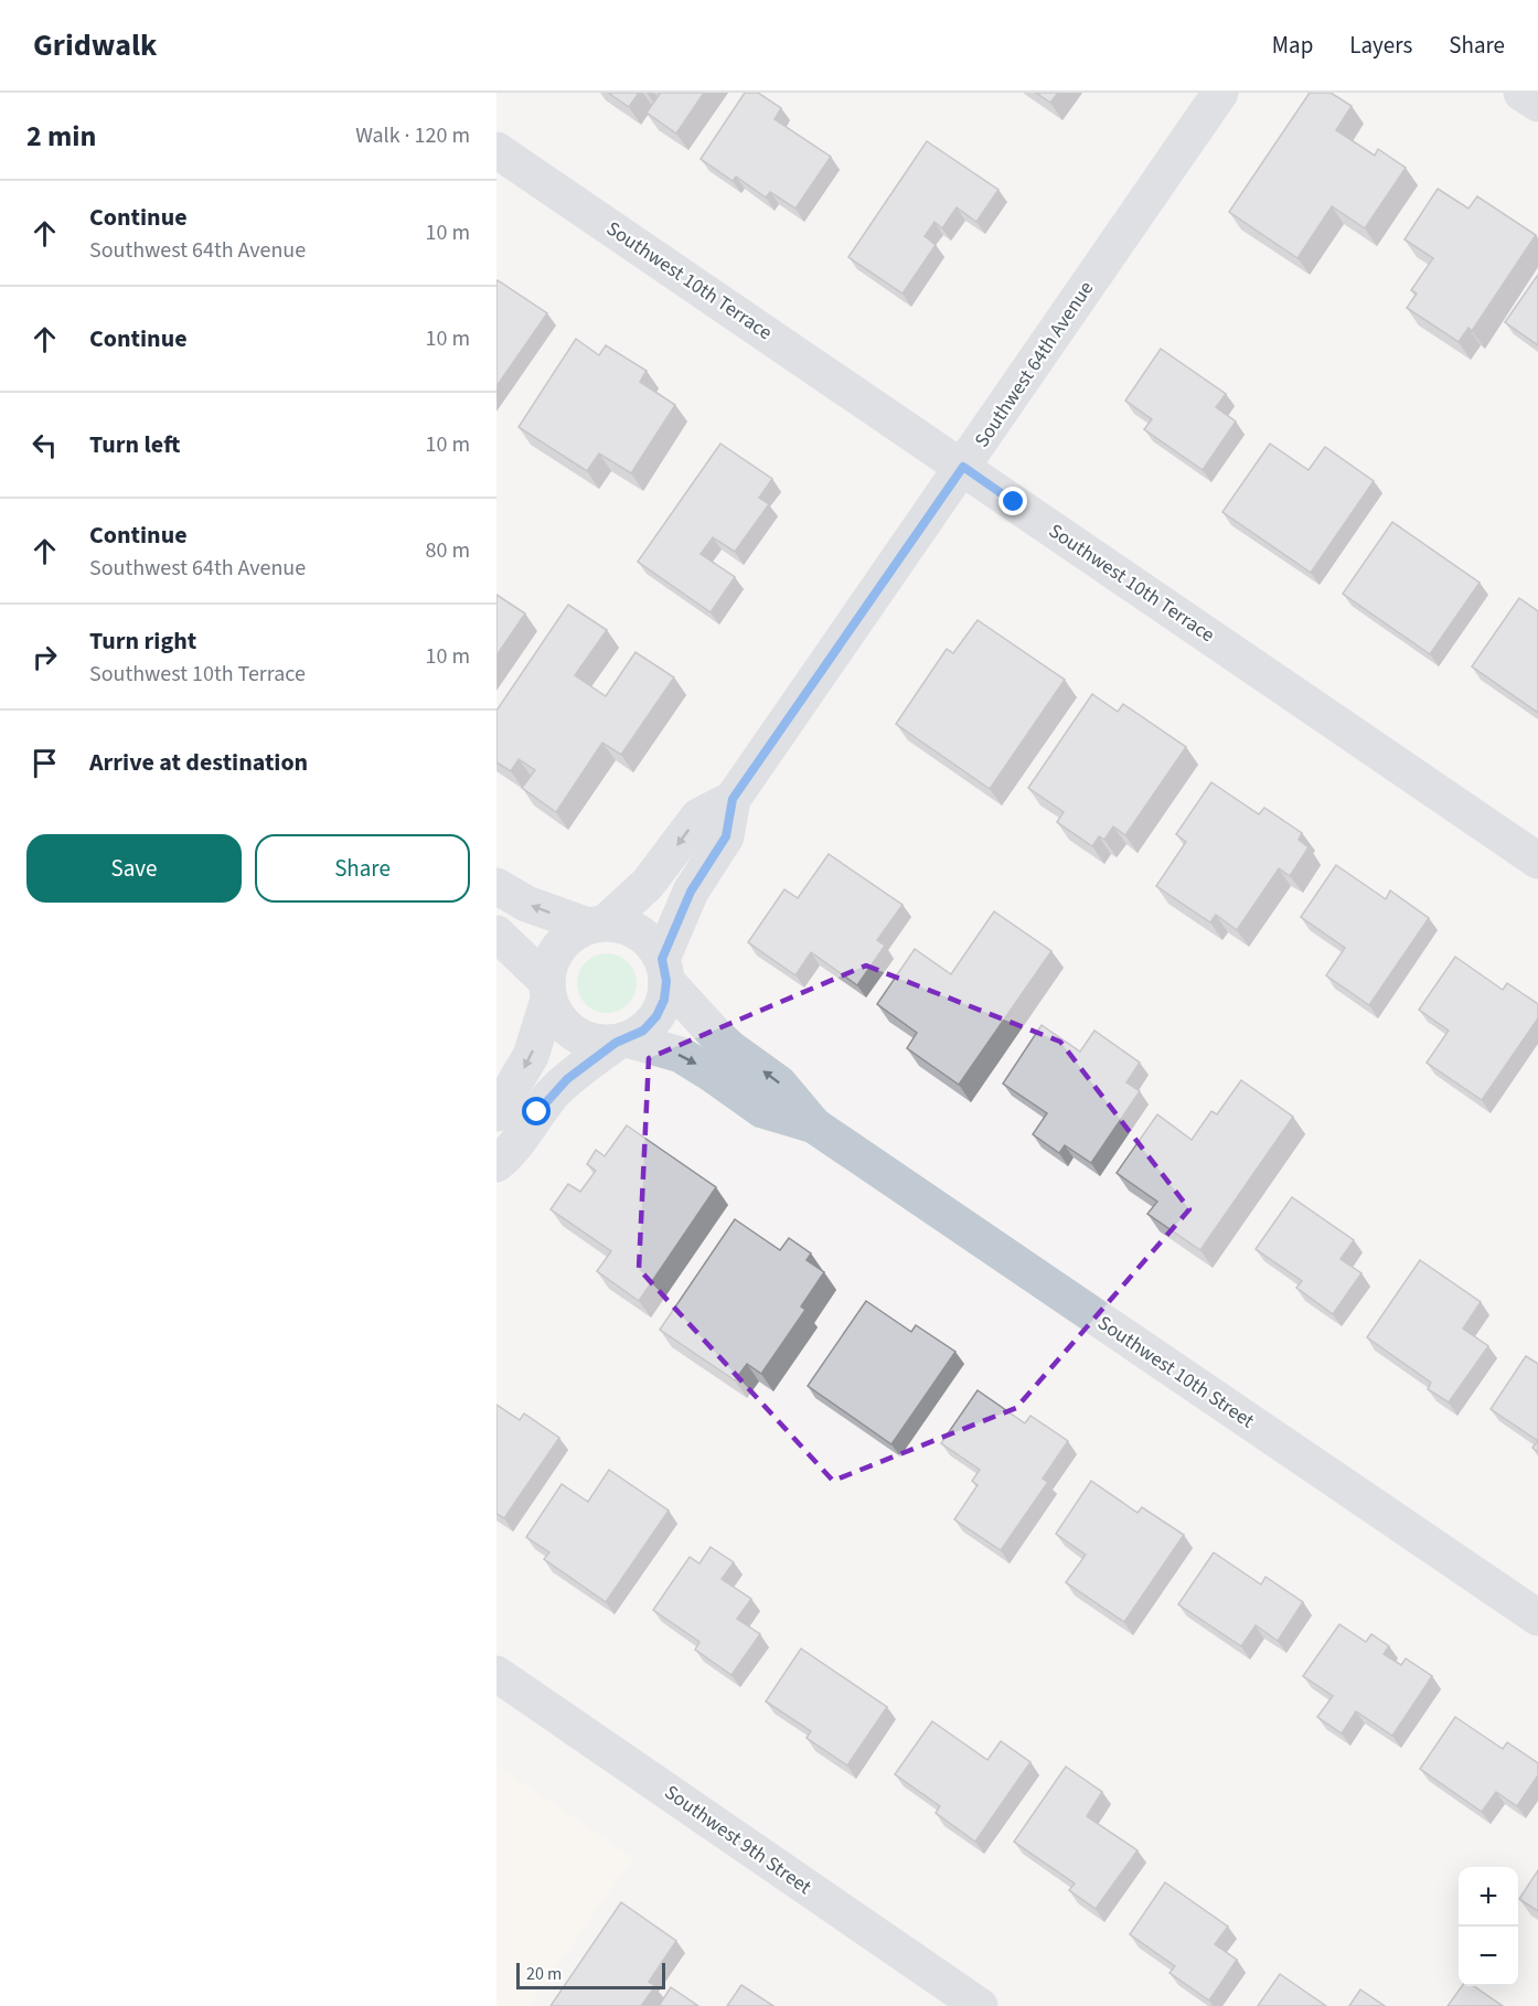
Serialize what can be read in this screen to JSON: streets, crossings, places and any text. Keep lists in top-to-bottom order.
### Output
{
  "streets": {
    "street": [
      "Southwest 10th Terrace",
      "Southwest 64th Avenue",
      "Southwest 10th Street",
      "Southwest 9th Street"
    ]
  },
  "crossings": [
    ["Southwest 10th Terrace", "Southwest 64th Avenue"],
    ["Southwest 64th Avenue", "Southwest 10th Street"]
  ],
  "scale_bar": "20 m",
  "page": {
    "header": "Gridwalk",
    "nav": ["Map", "Layers", "Share"],
    "heading": ["2 min", "Walk · 120 m"],
    "list": [
      ["Continue", "Southwest 64th Avenue", "10 m"],
      ["Continue", "10 m"],
      ["Turn left", "10 m"],
      ["Continue", "Southwest 64th Avenue", "80 m"],
      ["Turn right", "Southwest 10th Terrace", "10 m"],
      "Arrive at destination"
    ],
    "buttons": ["Save", "Share"],
    "map_buttons": ["+", "−"],
    "scale": "20 m"
  }
}
